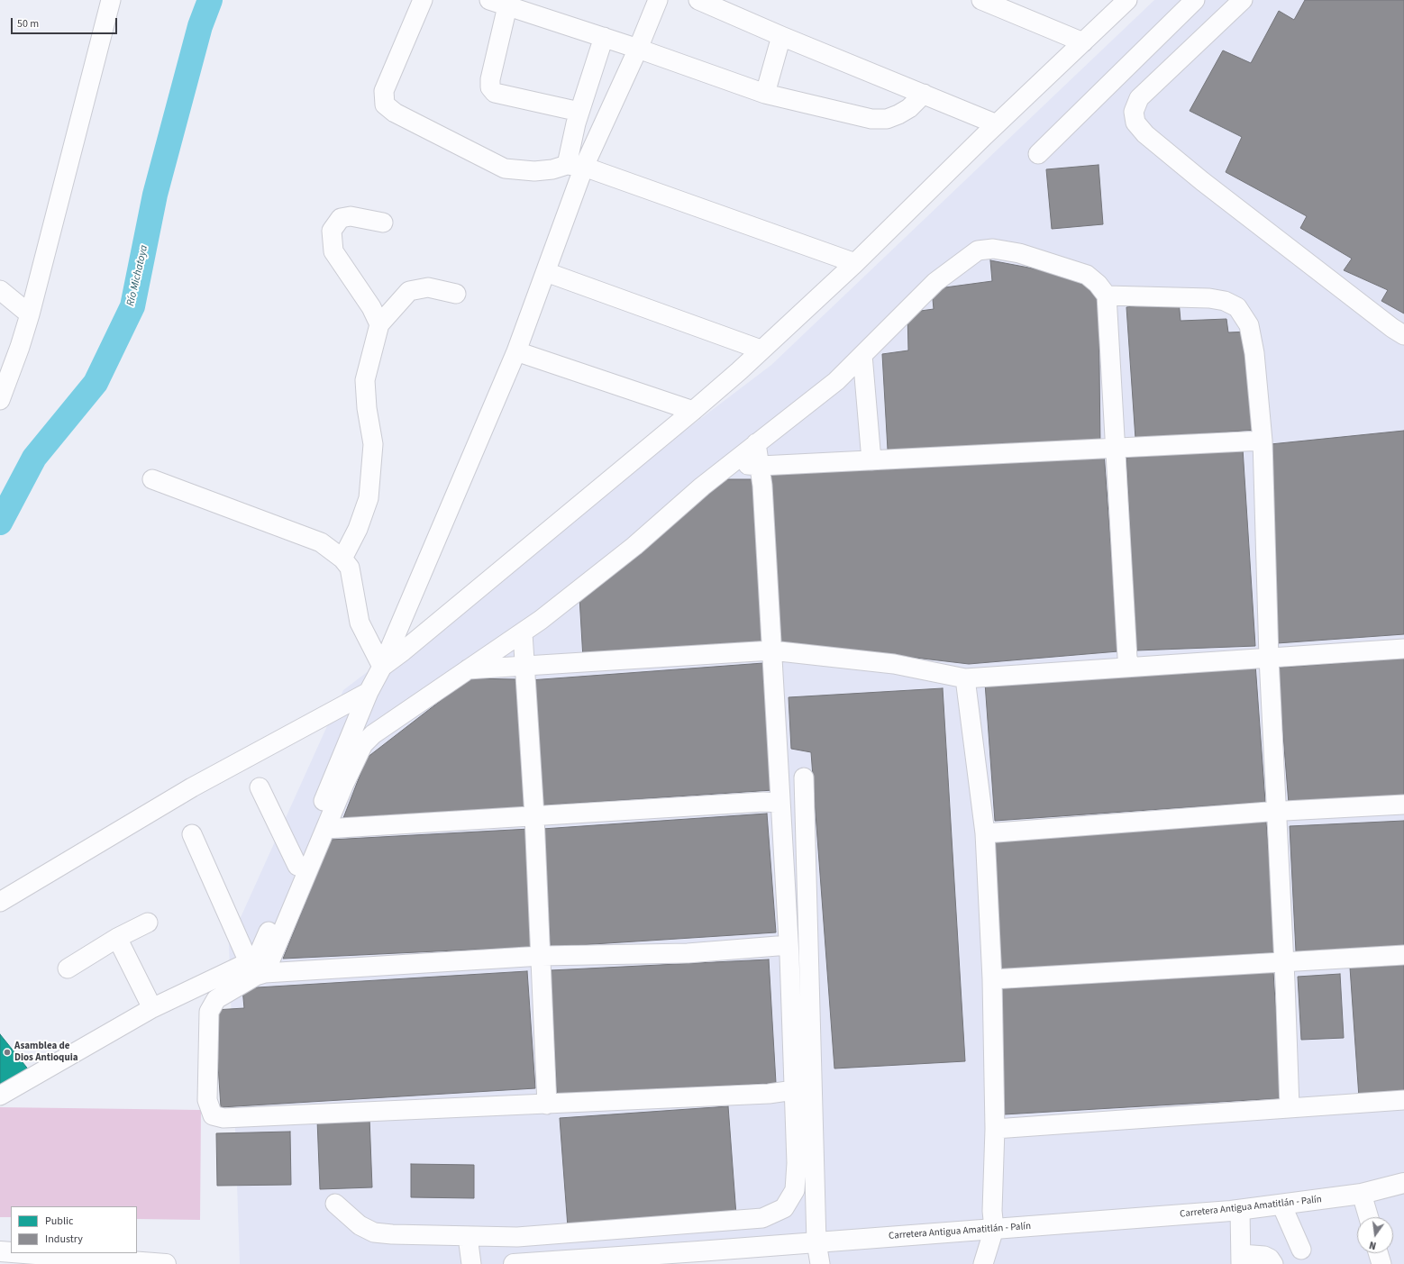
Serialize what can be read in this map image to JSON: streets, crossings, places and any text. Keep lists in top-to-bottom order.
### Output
{
  "streets": {
    "main road": ["Carretera Antigua Amatitlán - Palín"]
  },
  "water": ["Río Michatoya"],
  "places": ["Asamblea de Dios Antioquia"],
  "legend": ["Public", "Industry"],
  "scale_bar": "50 m",
  "north": "bottom"
}
